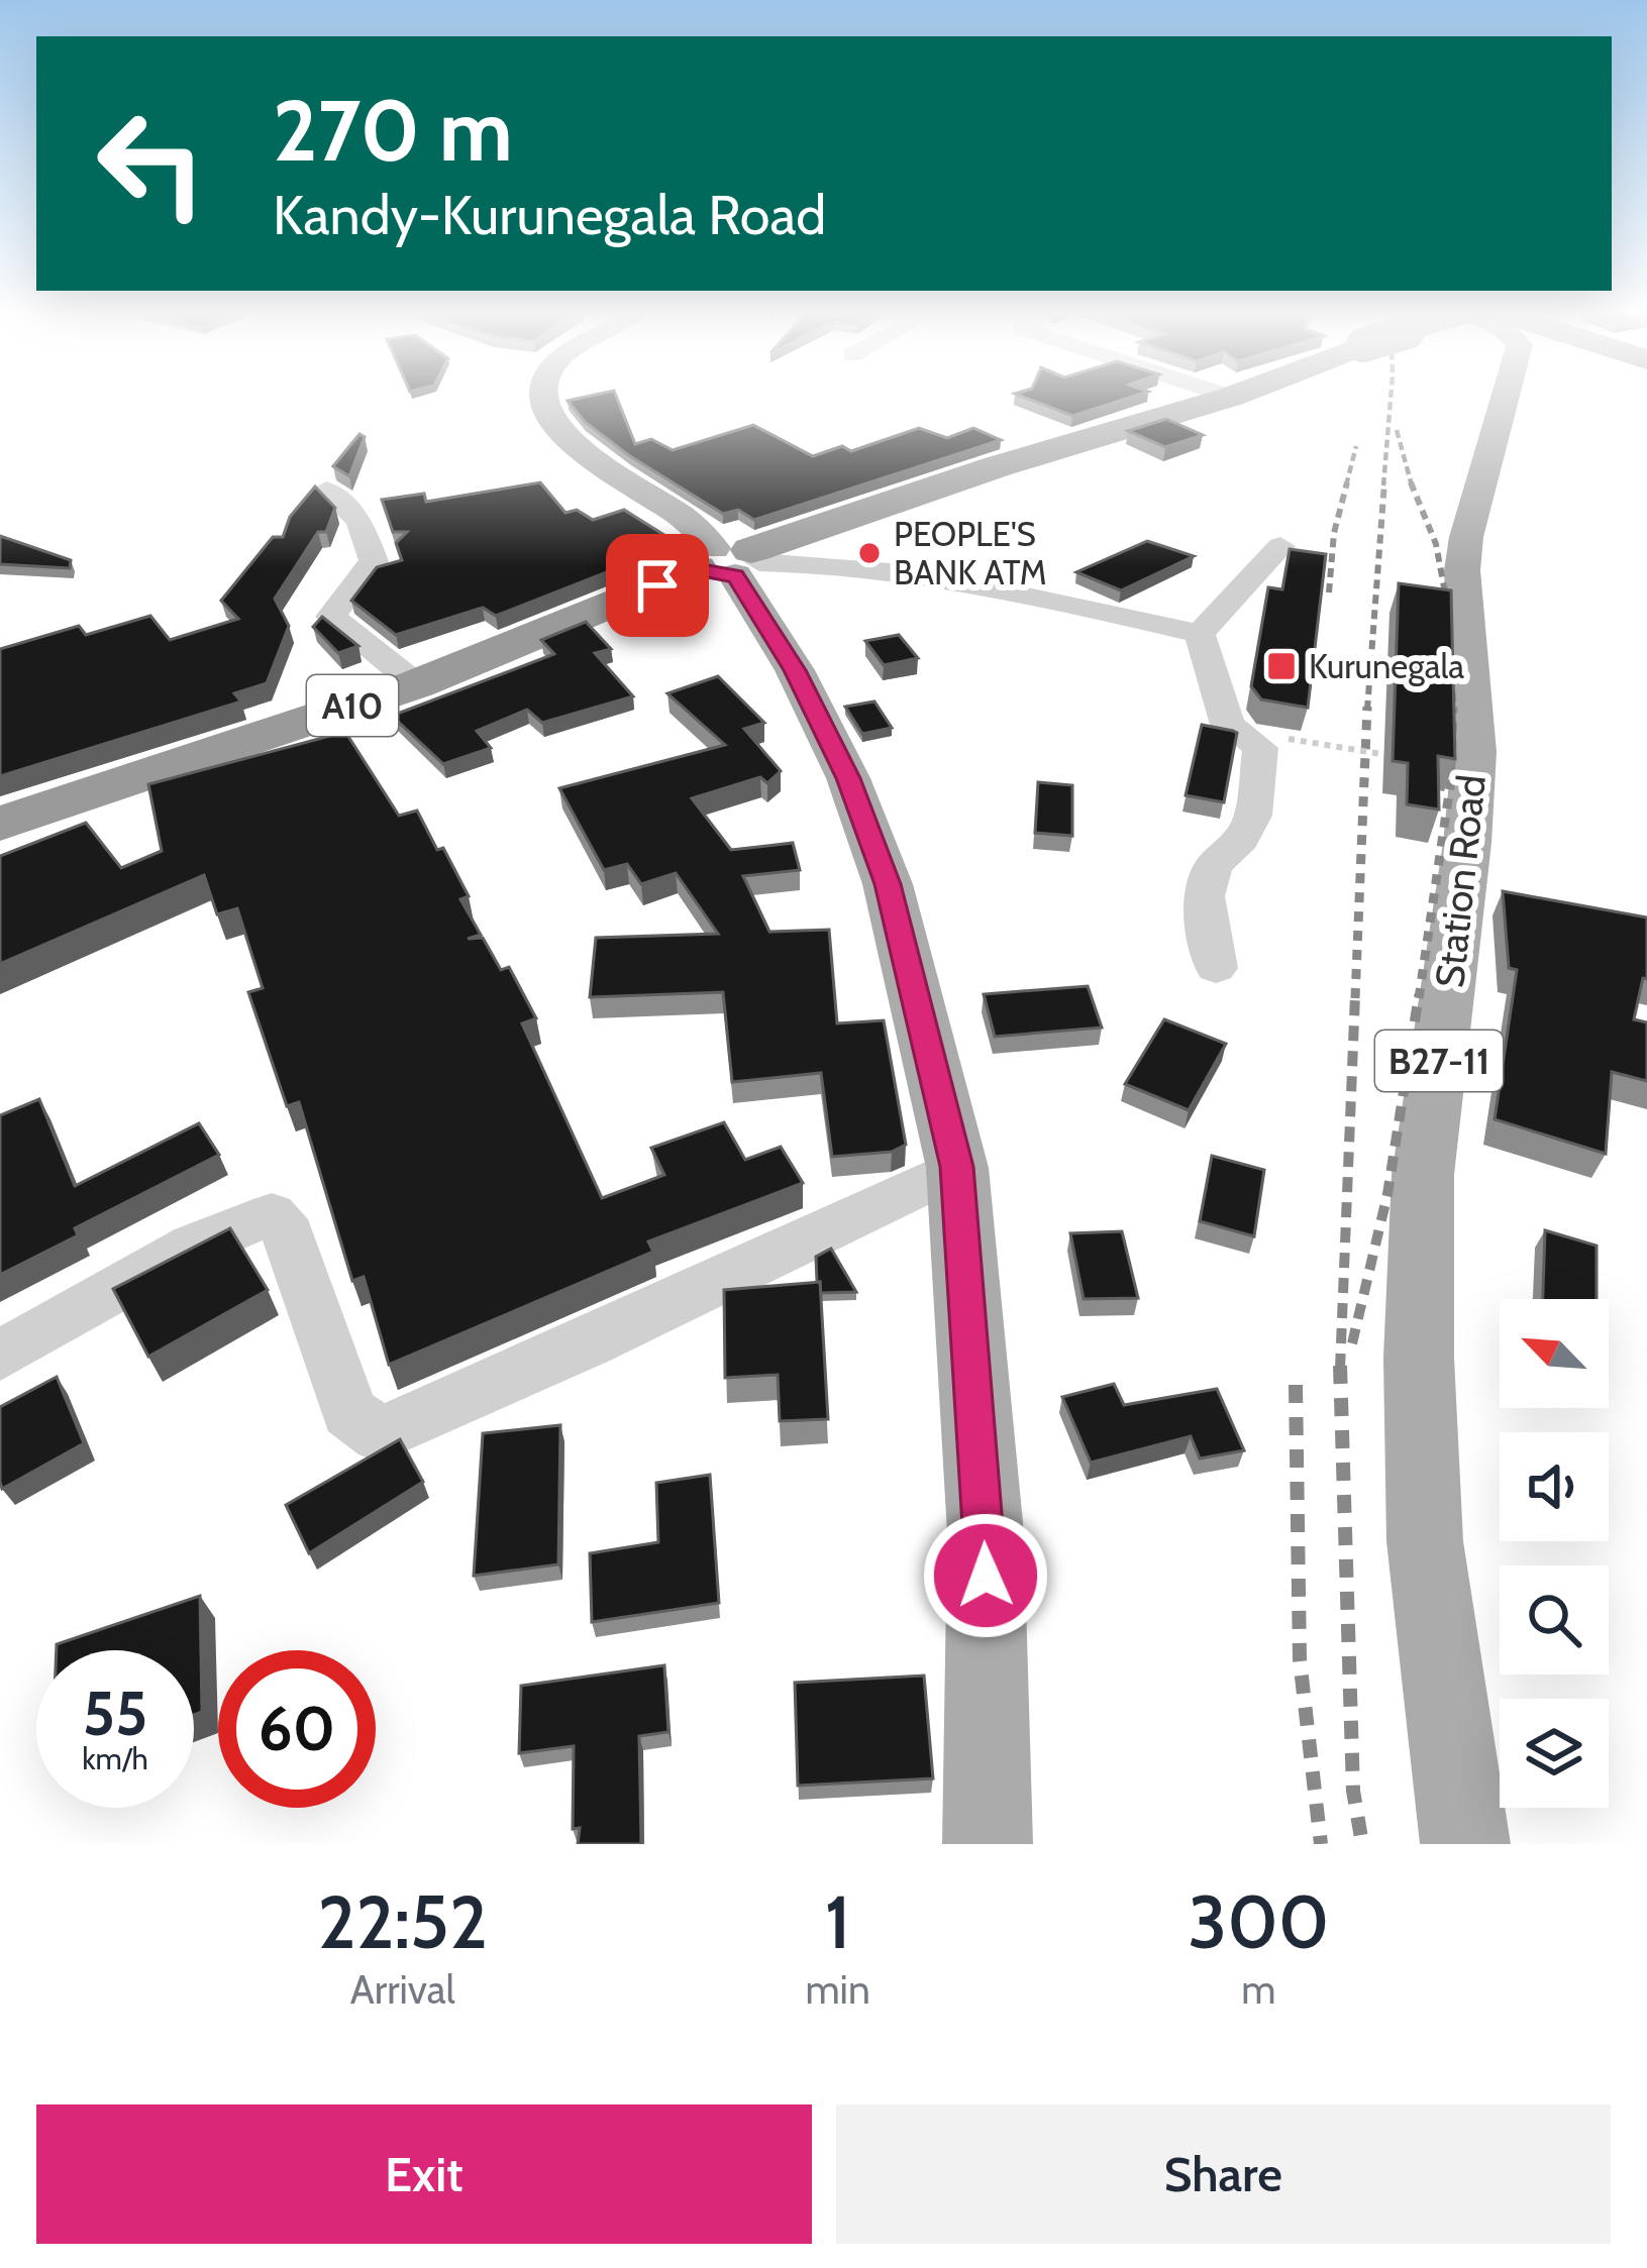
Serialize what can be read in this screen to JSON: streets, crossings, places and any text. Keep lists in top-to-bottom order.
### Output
{
  "streets": {
    "highway": ["A10"],
    "main road": ["Station Road", "B27-11"]
  },
  "places": {
    "other": ["PEOPLE'S BANK ATM"],
    "transit": ["Kurunegala"]
  },
  "north": "top left",
  "page": {
    "turn": ["270 m", "Kandy-Kurunegala Road"],
    "speed": "55 km/h",
    "limit": "60",
    "eta": [
      "22:52",
      "Arrival",
      "1",
      "min",
      "300",
      "m"
    ],
    "buttons": ["Exit", "Share"]
  }
}
